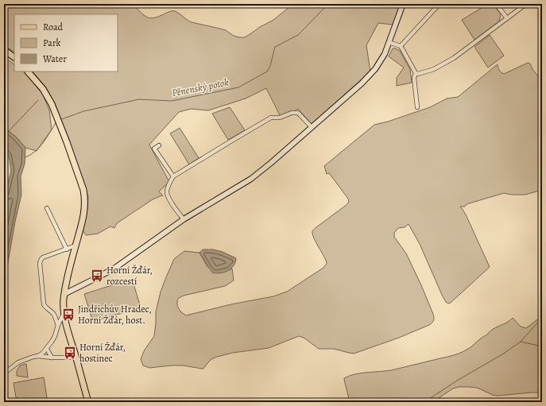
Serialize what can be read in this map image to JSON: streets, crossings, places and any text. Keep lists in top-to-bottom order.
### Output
{
  "water": ["Pěnenský potok"],
  "places": {
    "bus stop": ["Horní Žďár, rozcestí", "Jindřichův Hradec, Horní Žďár, host.", "Horní Žďár, hostinec"]
  },
  "legend": ["Road", "Park", "Water"]
}
